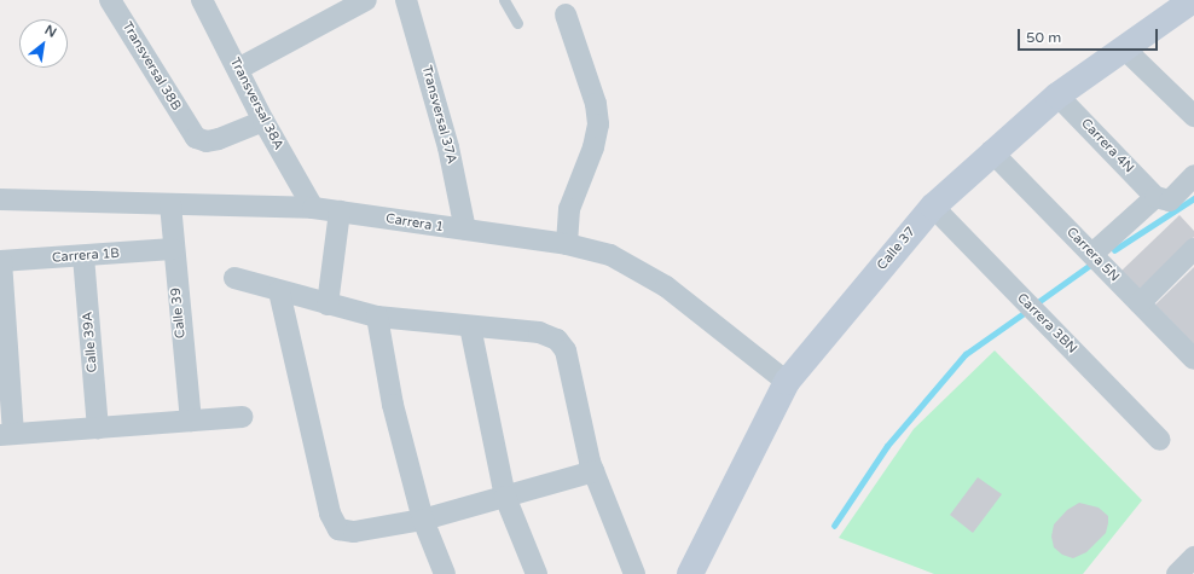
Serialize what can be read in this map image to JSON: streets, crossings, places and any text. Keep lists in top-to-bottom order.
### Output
{
  "streets": {
    "street": [
      "Transversal 38B",
      "Transversal 38A",
      "Transversal 37A",
      "Carrera 4N",
      "Carrera 1",
      "Calle 37",
      "Carrera 5N",
      "Carrera 1B",
      "Calle 39",
      "Carrera 3BN",
      "Calle 39A"
    ]
  },
  "crossings": [
    ["Transversal 38B", "Transversal 38A"],
    ["Transversal 38A", "Carrera 1"],
    ["Transversal 37A", "Carrera 1"],
    ["Carrera 4N", "Calle 37"],
    ["Carrera 1", "Calle 37"],
    ["Carrera 1", "Calle 39"],
    ["Calle 37", "Carrera 5N"],
    ["Calle 37", "Carrera 3BN"],
    ["Carrera 1B", "Calle 39"],
    ["Carrera 1B", "Calle 39A"]
  ],
  "scale_bar": "50 m",
  "north": "top right"
}
